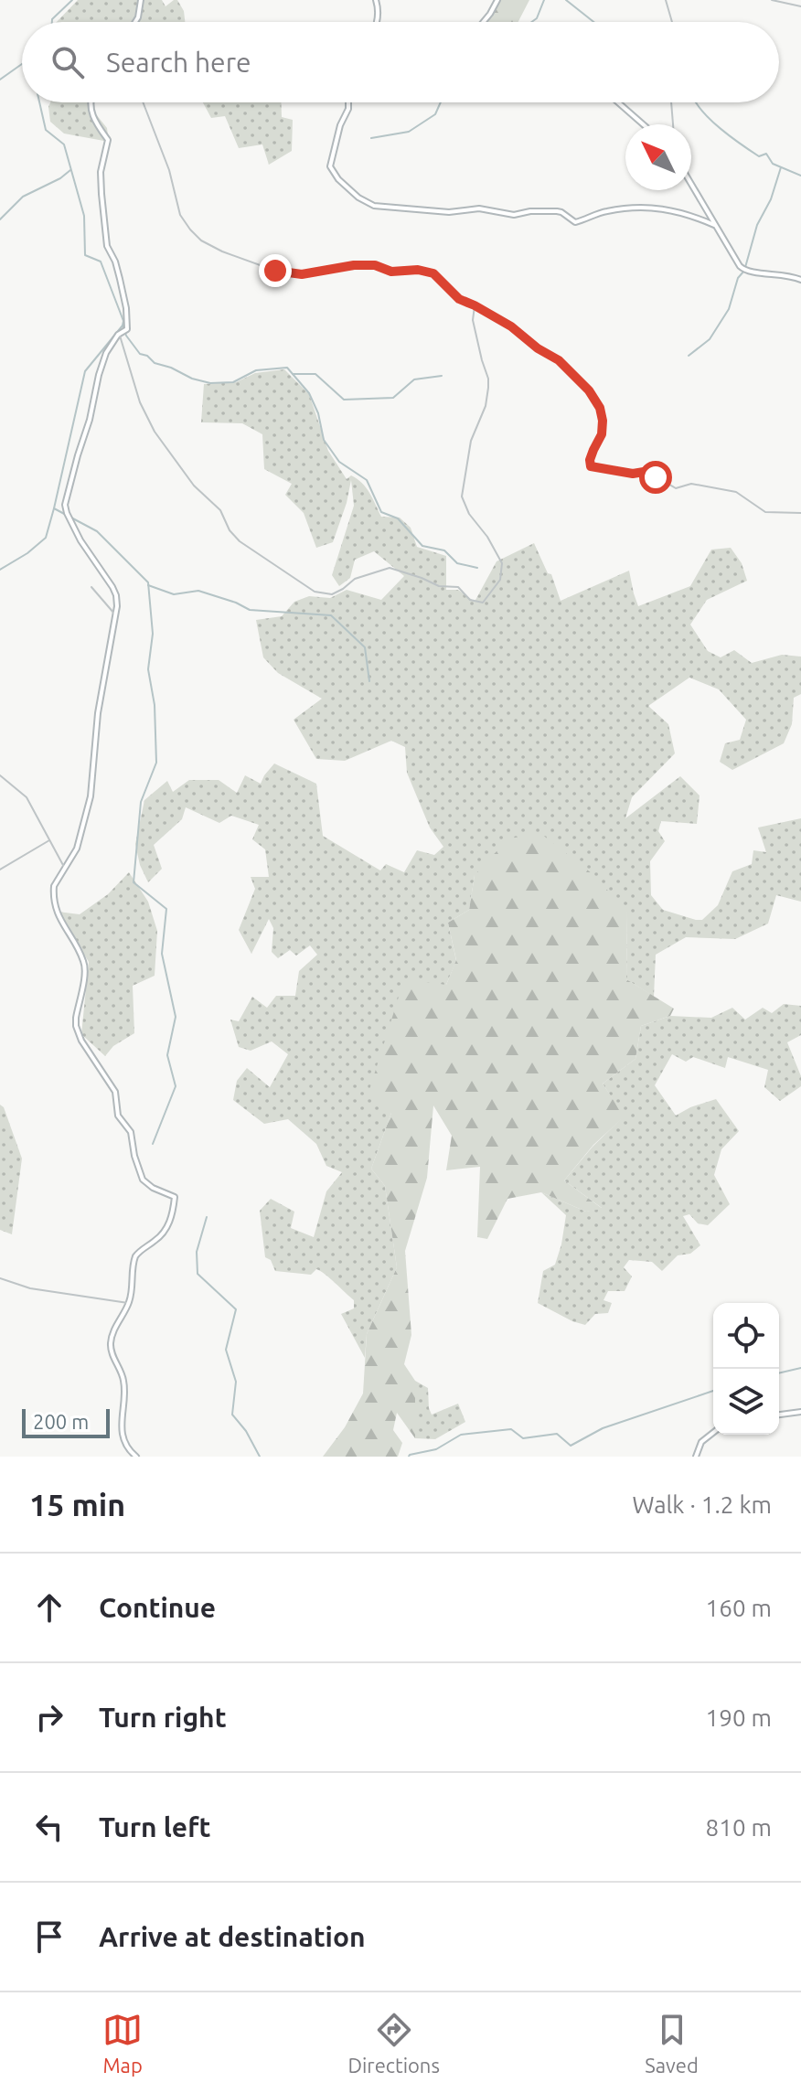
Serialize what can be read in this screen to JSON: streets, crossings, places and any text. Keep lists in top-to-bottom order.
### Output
{
  "scale_bar": "200 m",
  "north": "top left",
  "page": {
    "search": "Search here",
    "scale": "200 m",
    "heading": ["15 min", "Walk · 1.2 km"],
    "list": [
      ["Continue", "160 m"],
      ["Turn right", "190 m"],
      ["Turn left", "810 m"],
      "Arrive at destination"
    ],
    "nav": ["Map", "Directions", "Saved"]
  }
}
